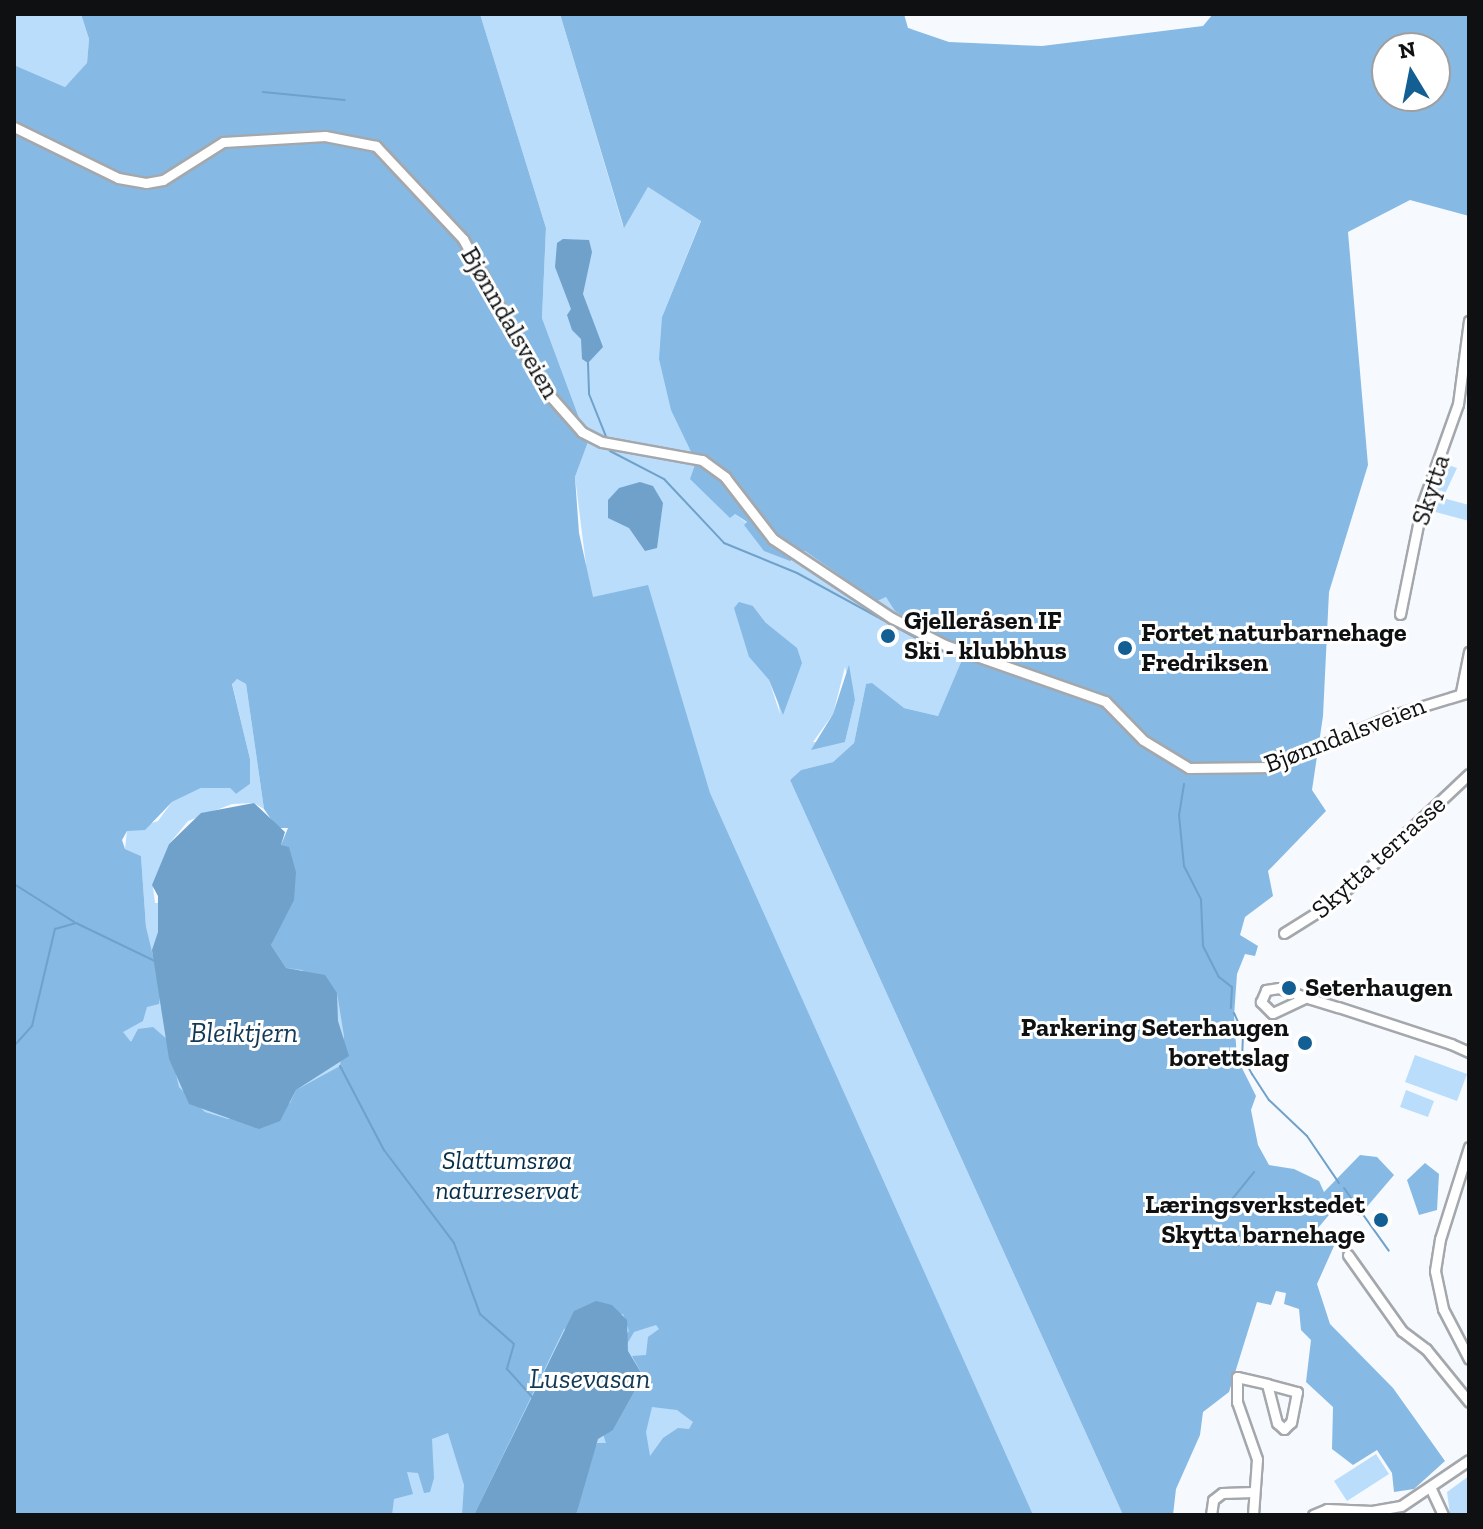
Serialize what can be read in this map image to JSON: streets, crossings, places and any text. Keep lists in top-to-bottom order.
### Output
{
  "streets": {
    "street": ["Bjønndalsveien", "Skytta", "Skytta terrasse"]
  },
  "water": ["Bleiktjern", "Lusevasan"],
  "parks": ["Slattumsrøa naturreservat"],
  "places": [
    "Gjelleråsen IF Ski - klubbhus",
    "Fortet naturbarnehage Fredriksen",
    "Seterhaugen",
    "Parkering Seterhaugen borettslag",
    "Læringsverkstedet Skytta barnehage"
  ],
  "north": "top"
}
